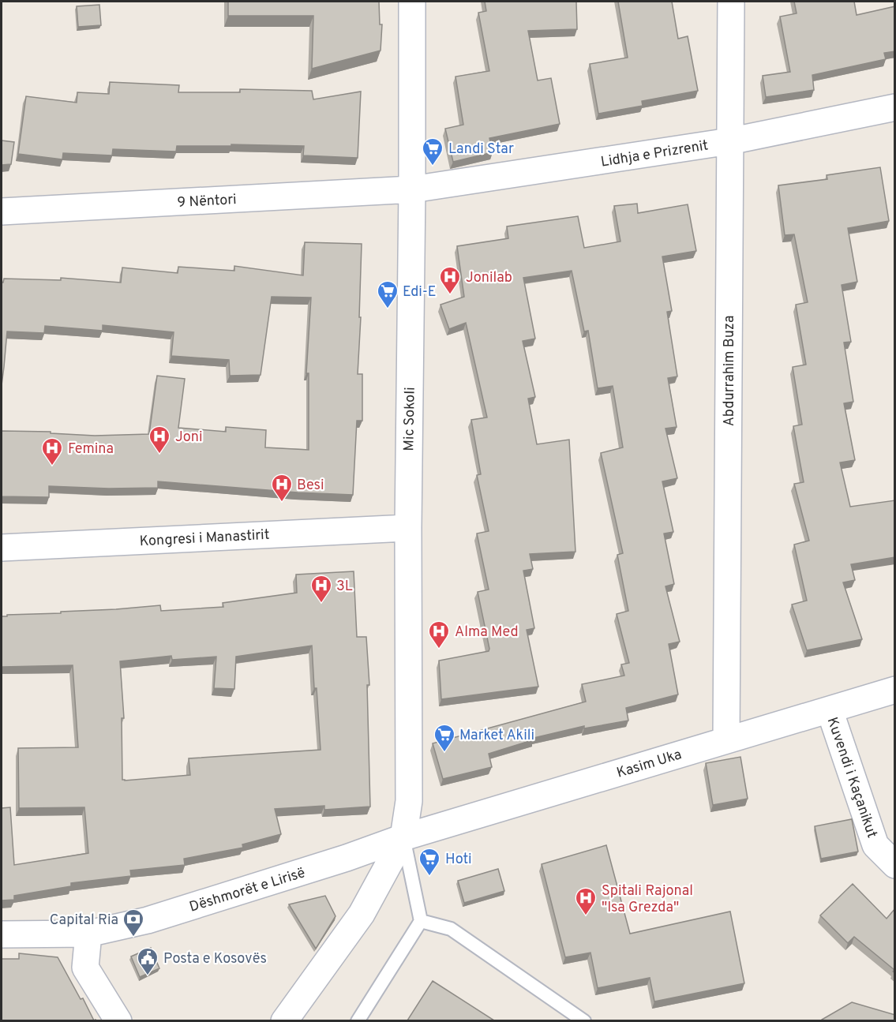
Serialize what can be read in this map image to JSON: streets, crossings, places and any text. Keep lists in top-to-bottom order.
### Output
{
  "streets": {
    "street": [
      "Lidhja e Prizrenit",
      "9 Nëntori",
      "Abdurrahim Buza",
      "Mic Sokoli",
      "Kongresi i Manastirit",
      "Kasim Uka",
      "Kuvendi i Kaçanikut",
      "Dëshmorët e Lirisë"
    ]
  },
  "crossings": [
    ["Lidhja e Prizrenit", "9 Nëntori"],
    ["Lidhja e Prizrenit", "Abdurrahim Buza"],
    ["Lidhja e Prizrenit", "Mic Sokoli"],
    ["9 Nëntori", "Mic Sokoli"],
    ["Abdurrahim Buza", "Kasim Uka"],
    ["Mic Sokoli", "Kongresi i Manastirit"],
    ["Mic Sokoli", "Kasim Uka"],
    ["Mic Sokoli", "Dëshmorët e Lirisë"],
    ["Kasim Uka", "Kuvendi i Kaçanikut"],
    ["Kasim Uka", "Dëshmorët e Lirisë"]
  ],
  "places": {
    "supermarket": [
      "Landi Star",
      "Edi-E",
      "Market Akili",
      "Hoti"
    ],
    "hospital": [
      "Jonilab",
      "Joni",
      "Femina",
      "Besi",
      "3L",
      "Alma Med",
      "Spitali Rajonal \"Isa Grezda\""
    ],
    "bank": ["Capital Ria"],
    "public building": ["Posta e Kosovës"]
  }
}
